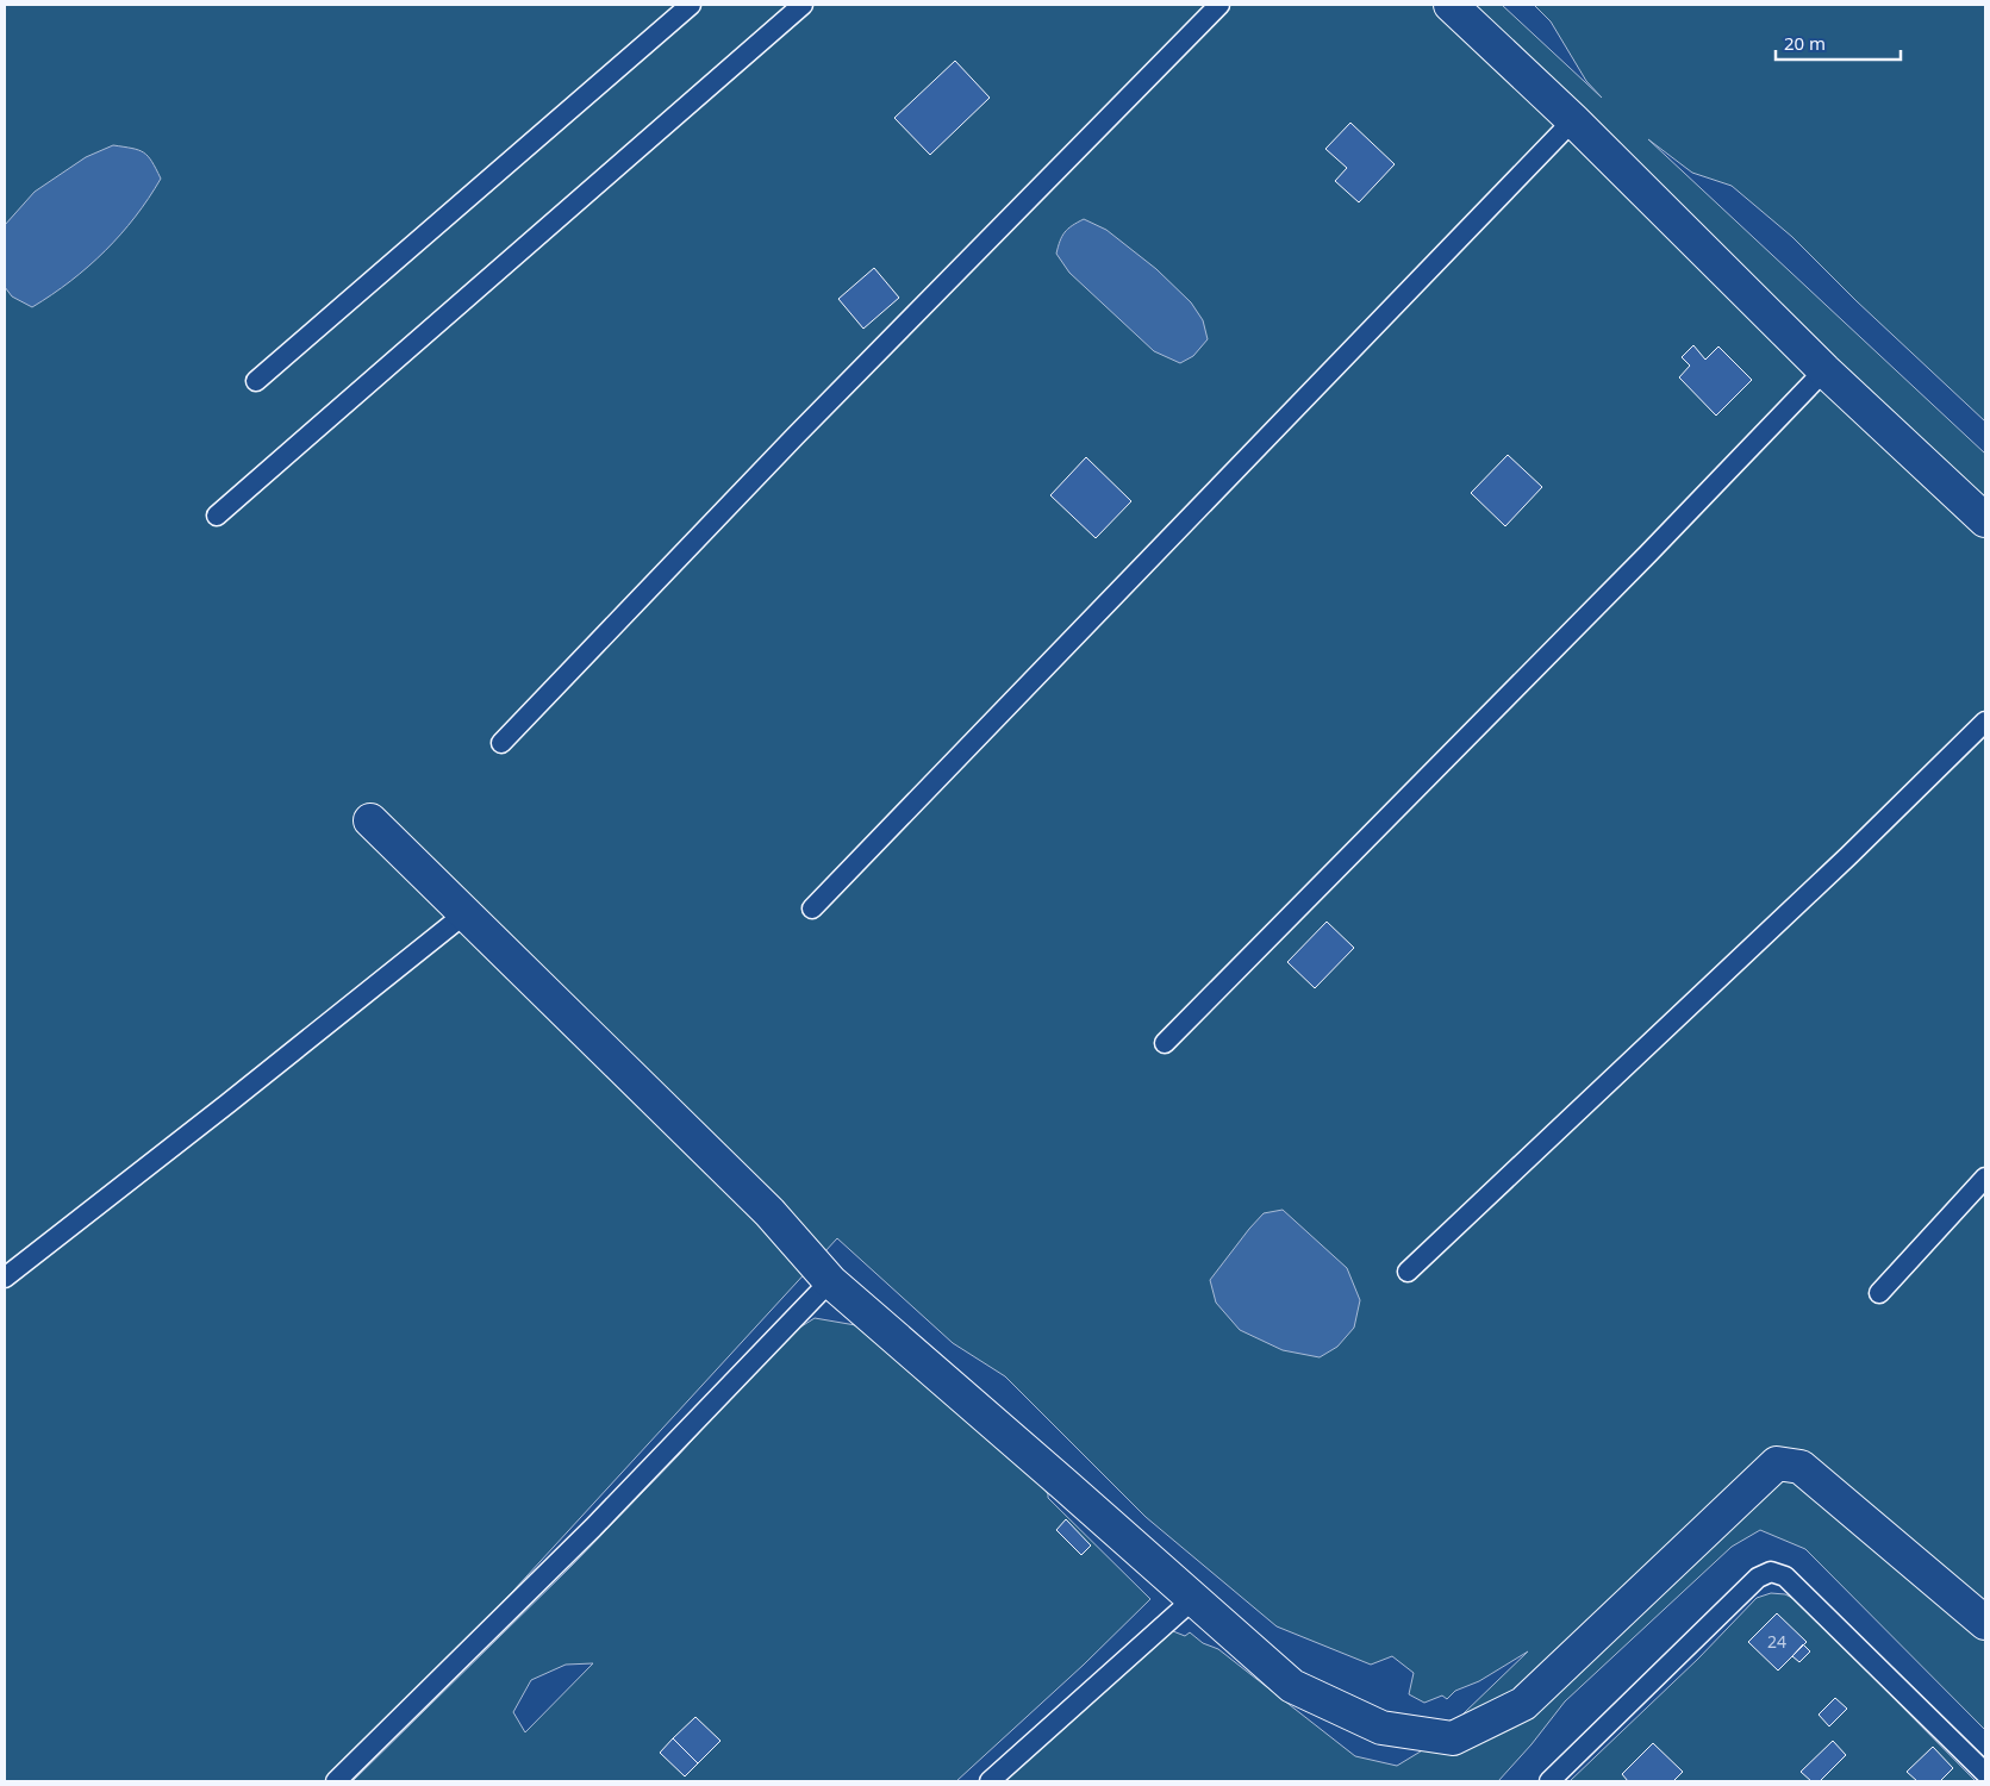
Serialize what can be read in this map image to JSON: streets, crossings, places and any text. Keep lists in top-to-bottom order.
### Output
{
  "house_numbers": ["24"],
  "scale_bar": "20 m"
}
